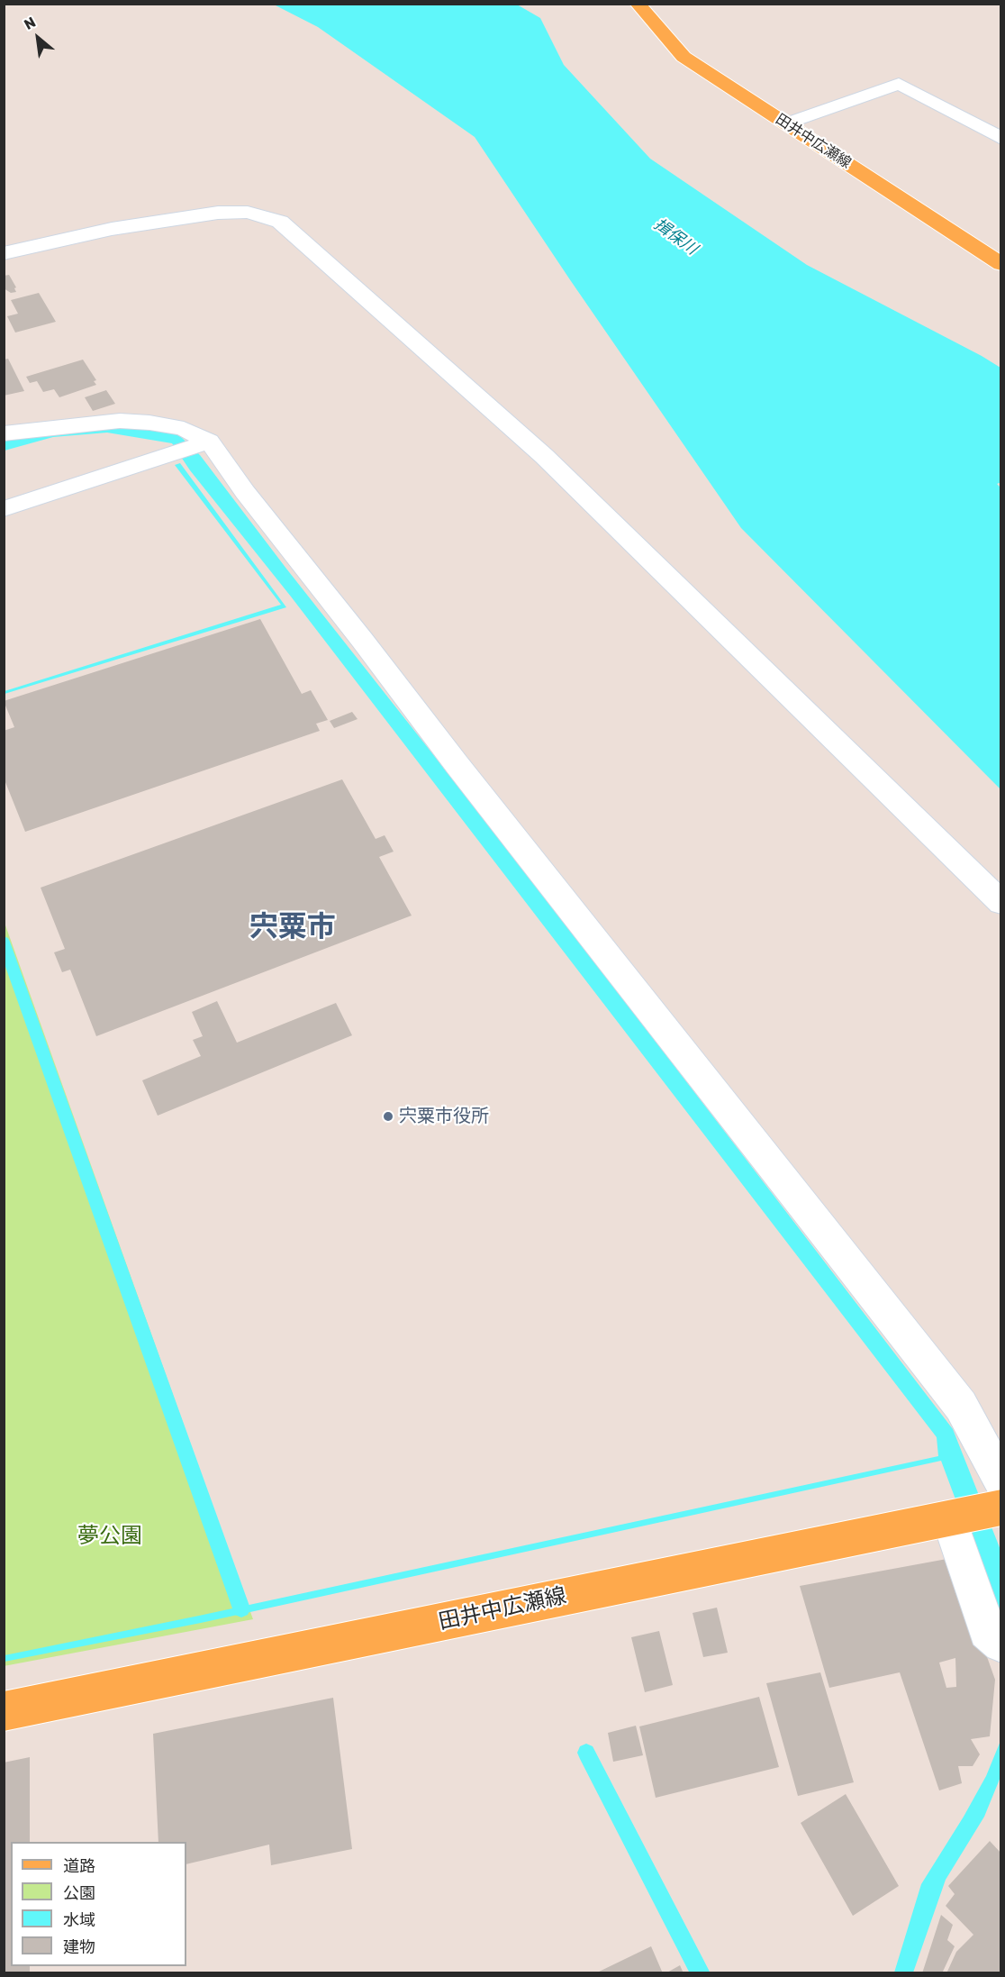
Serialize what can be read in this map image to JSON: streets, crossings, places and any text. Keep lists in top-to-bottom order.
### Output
{
  "streets": {
    "main road": ["田井中広瀬線"]
  },
  "districts": ["宍粟市"],
  "water": ["揖保川"],
  "parks": ["夢公園"],
  "places": ["宍粟市役所"],
  "legend": [
    "道路",
    "公園",
    "水域",
    "建物"
  ],
  "north": "top left"
}
